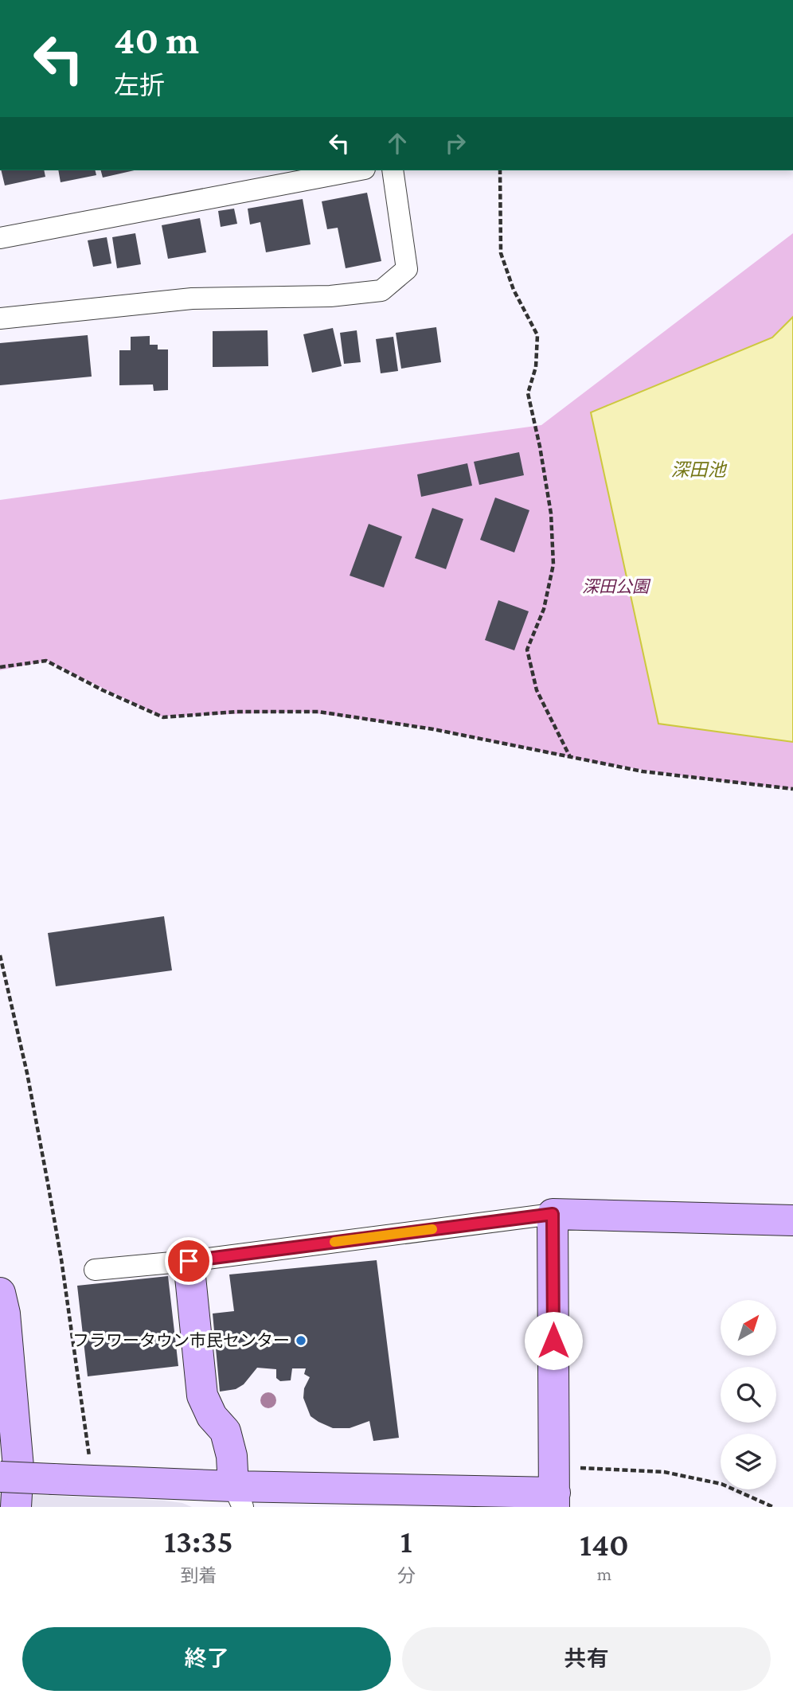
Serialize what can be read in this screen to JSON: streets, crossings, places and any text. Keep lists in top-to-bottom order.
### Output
{
  "water": ["深田池"],
  "parks": ["深田公園"],
  "places": ["フラワータウン市民センター"],
  "north": "top right",
  "page": {
    "turn": ["40 m", "左折"],
    "eta": [
      "13:35",
      "到着",
      "1",
      "分",
      "140",
      "m"
    ],
    "buttons": ["終了", "共有"]
  }
}
